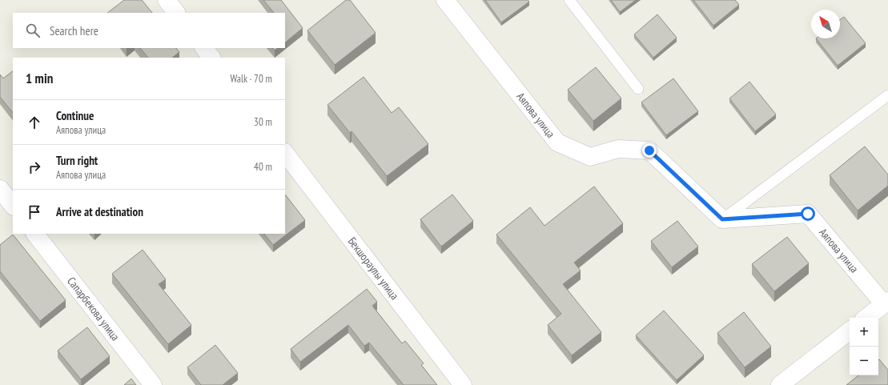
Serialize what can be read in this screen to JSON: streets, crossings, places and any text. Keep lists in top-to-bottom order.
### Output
{
  "streets": {
    "street": ["Аяпова улица", "Бекшораулы улица", "Сапарбекова улица"]
  },
  "north": "top left",
  "page": {
    "search": "Search here",
    "heading": ["1 min", "Walk · 70 m"],
    "list": [
      ["Continue", "Аяпова улица", "30 m"],
      ["Turn right", "Аяпова улица", "40 m"],
      "Arrive at destination"
    ],
    "map_buttons": ["+", "−"]
  }
}
